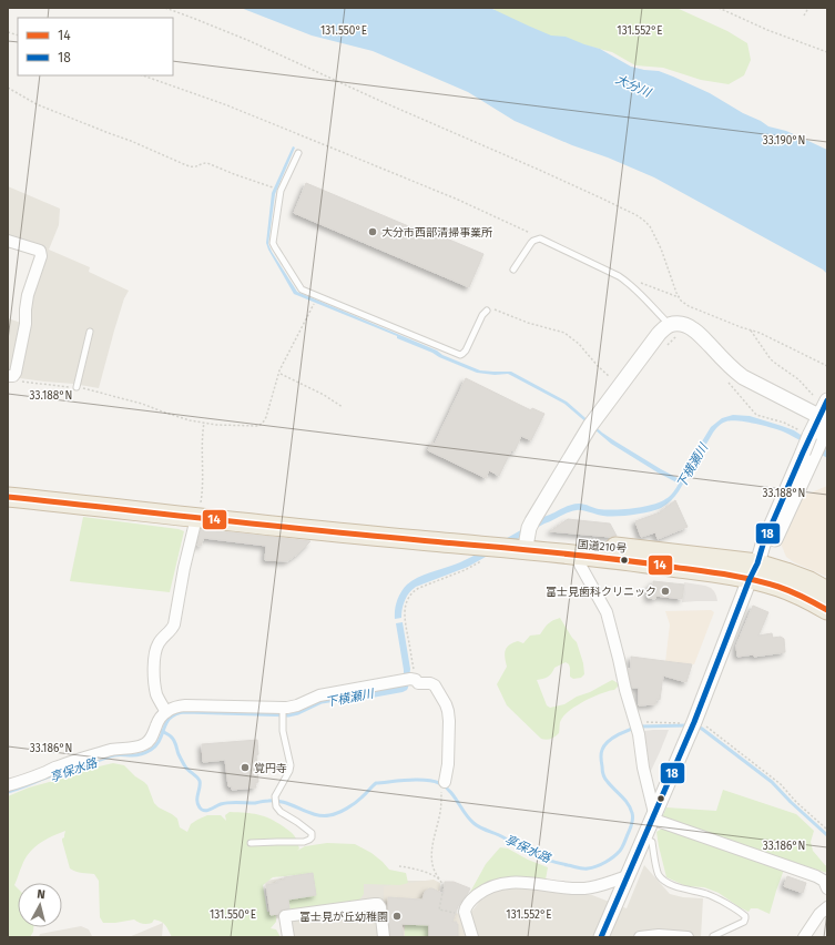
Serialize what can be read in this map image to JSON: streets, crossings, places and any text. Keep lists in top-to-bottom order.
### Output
{
  "streets": {
    "highway": ["国道210号"]
  },
  "water": ["大分川", "下横瀬川", "享保水路"],
  "places": [
    "大分市西部清掃事業所",
    "富士見歯科クリニック",
    "覚円寺",
    "富士見が丘幼稚園"
  ],
  "lines": ["transit line 18", "transit line 14"],
  "legend": ["14", "18"],
  "north": "top",
  "coordinates": [
    "131.550°E",
    "131.552°E",
    "33.190°N",
    "33.188°N",
    "33.186°N"
  ]
}
